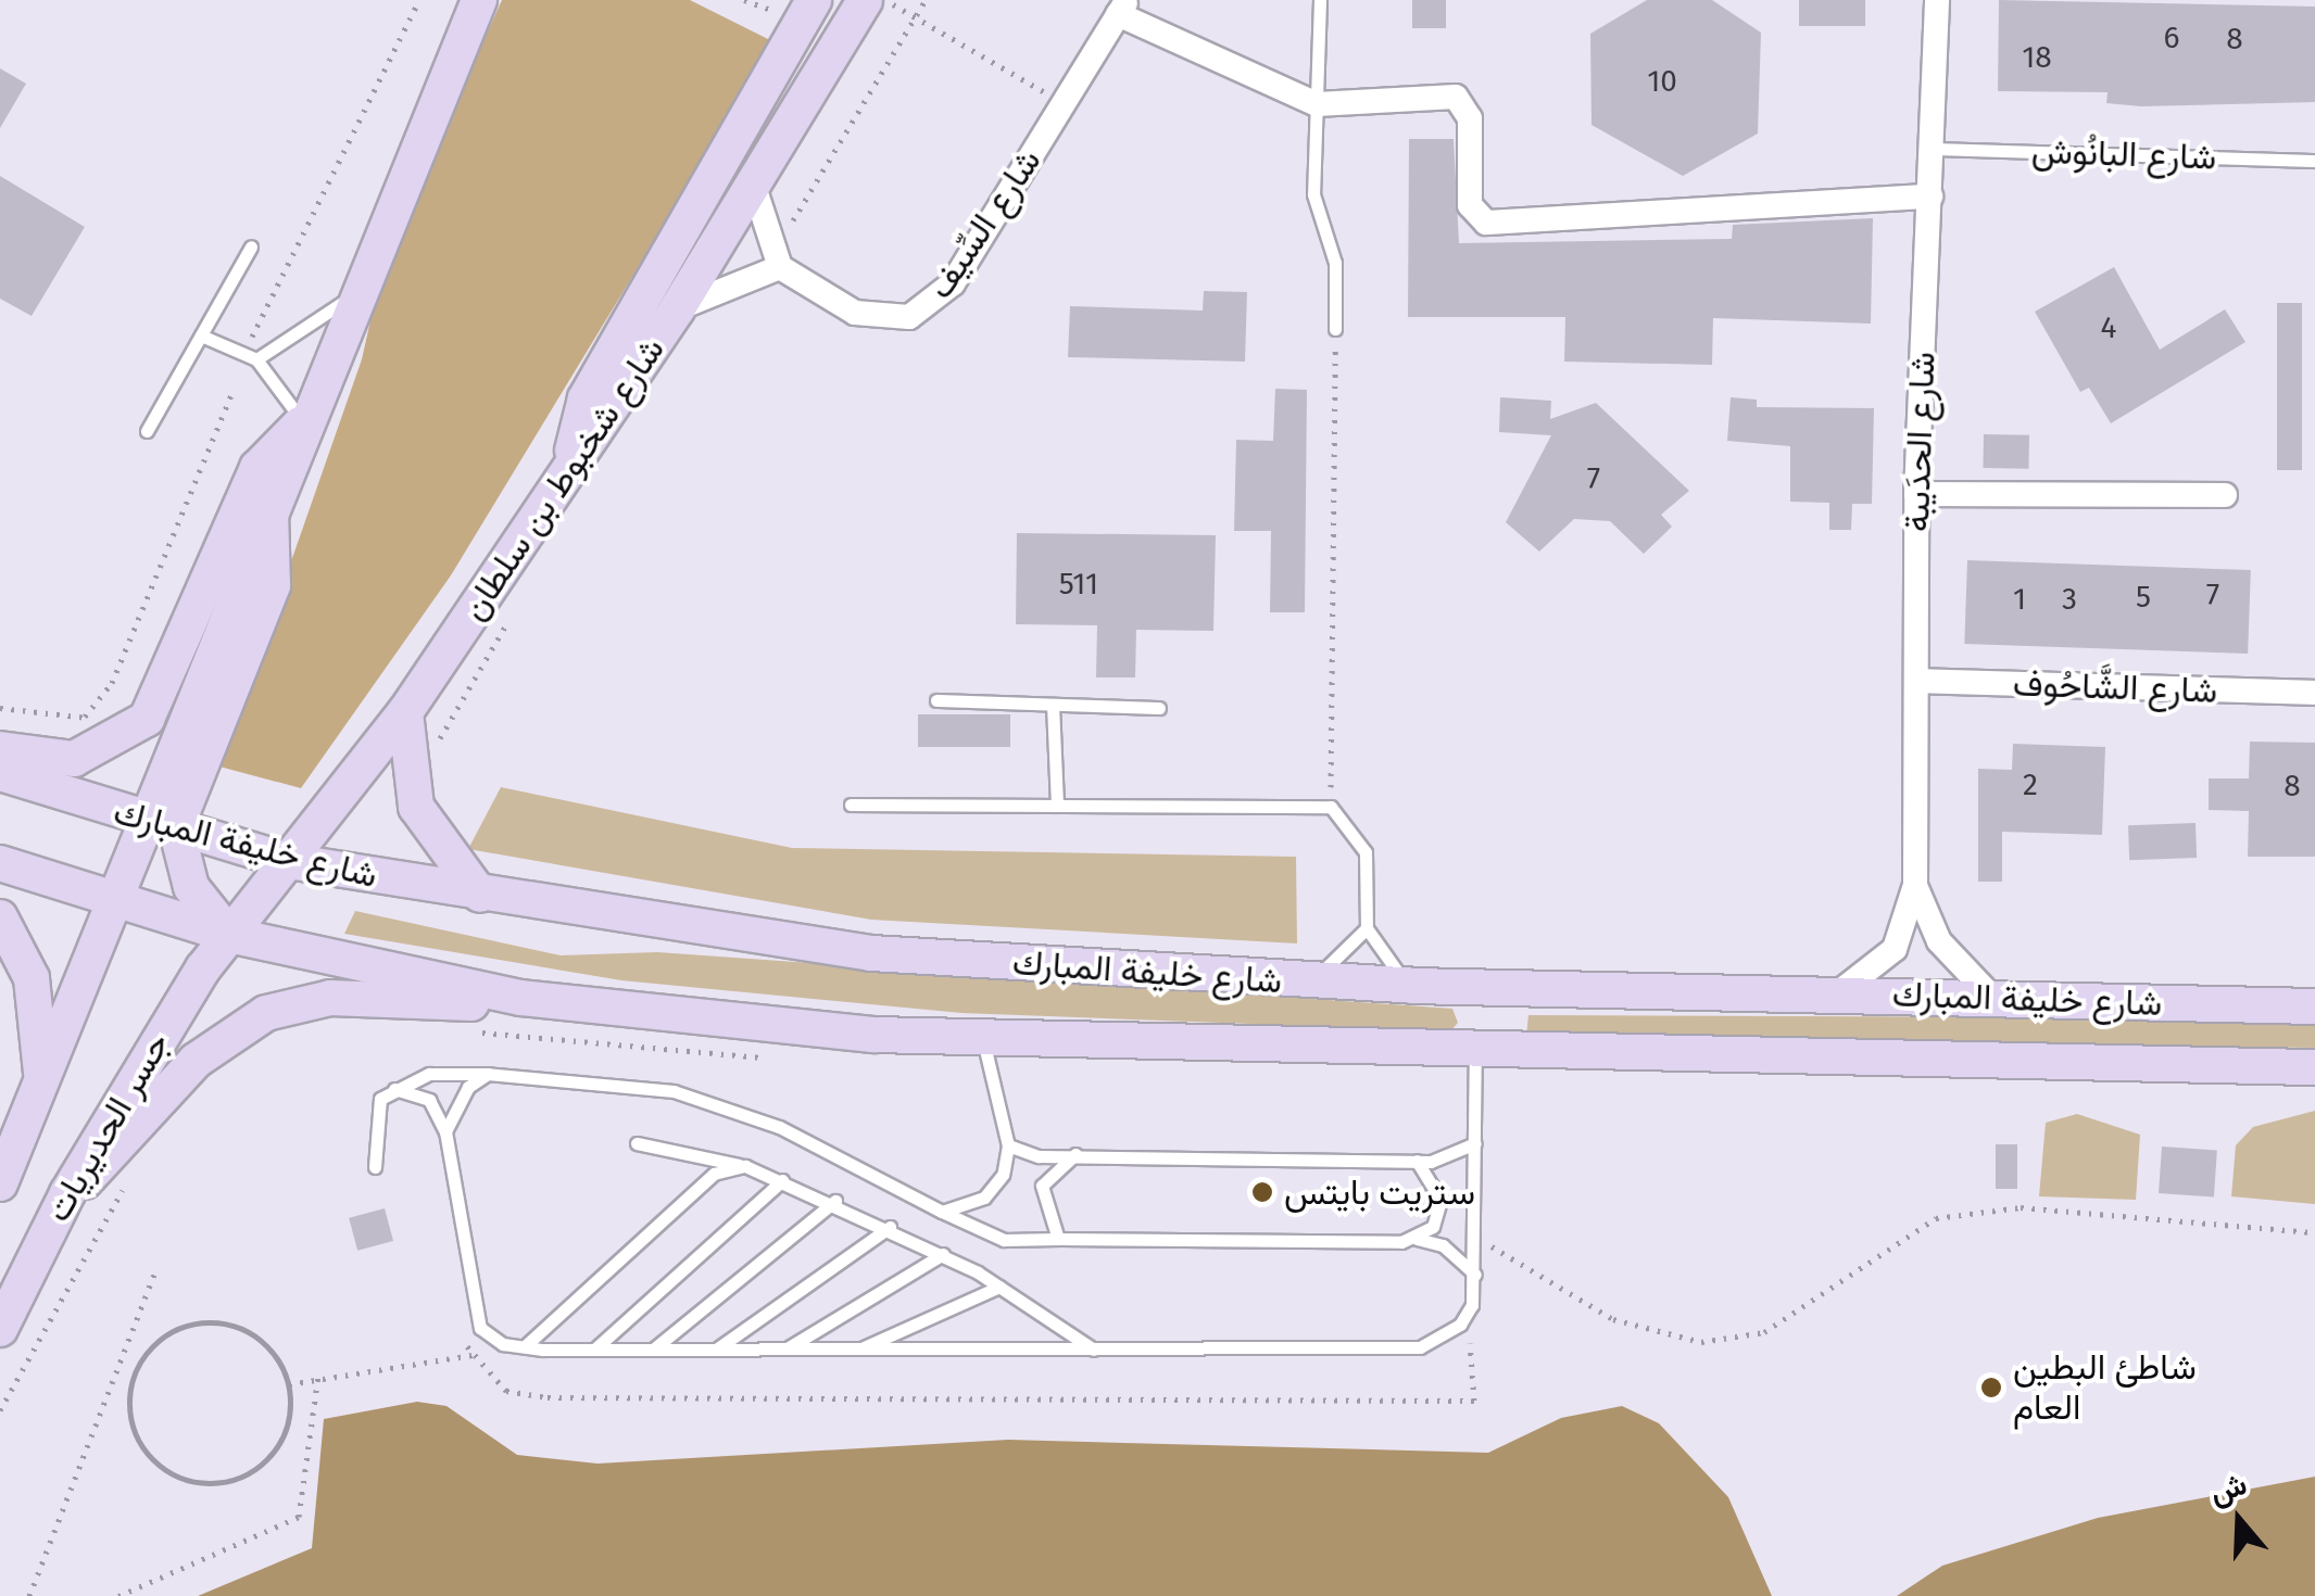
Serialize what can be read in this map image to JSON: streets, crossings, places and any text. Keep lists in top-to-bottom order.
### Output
{
  "streets": {
    "main road": ["شارع شخبوط بن سلطان", "شارع خليفة المبارك", "جسر الحديريات"],
    "street": ["شارع السِّيف", "شارع الحدَيبة", "شارع الشَّاحُوف"],
    "lane": ["شارع البانُوش"]
  },
  "crossings": [
    ["شارع البانُوش", "شارع الحدَيبة"],
    ["شارع الحدَيبة", "شارع الشَّاحُوف"],
    ["شارع الحدَيبة", "شارع خليفة المبارك"],
    ["شارع شخبوط بن سلطان", "شارع خليفة المبارك"],
    ["شارع شخبوط بن سلطان", "جسر الحديريات"],
    ["شارع خليفة المبارك", "جسر الحديريات"]
  ],
  "places": ["ستريت بايتس", "شاطئ البطين العام"],
  "house_numbers": [
    "6",
    "8",
    "18",
    "10",
    "4",
    "7",
    "511",
    "7",
    "5",
    "1",
    "3",
    "2",
    "8"
  ],
  "north": "top"
}
